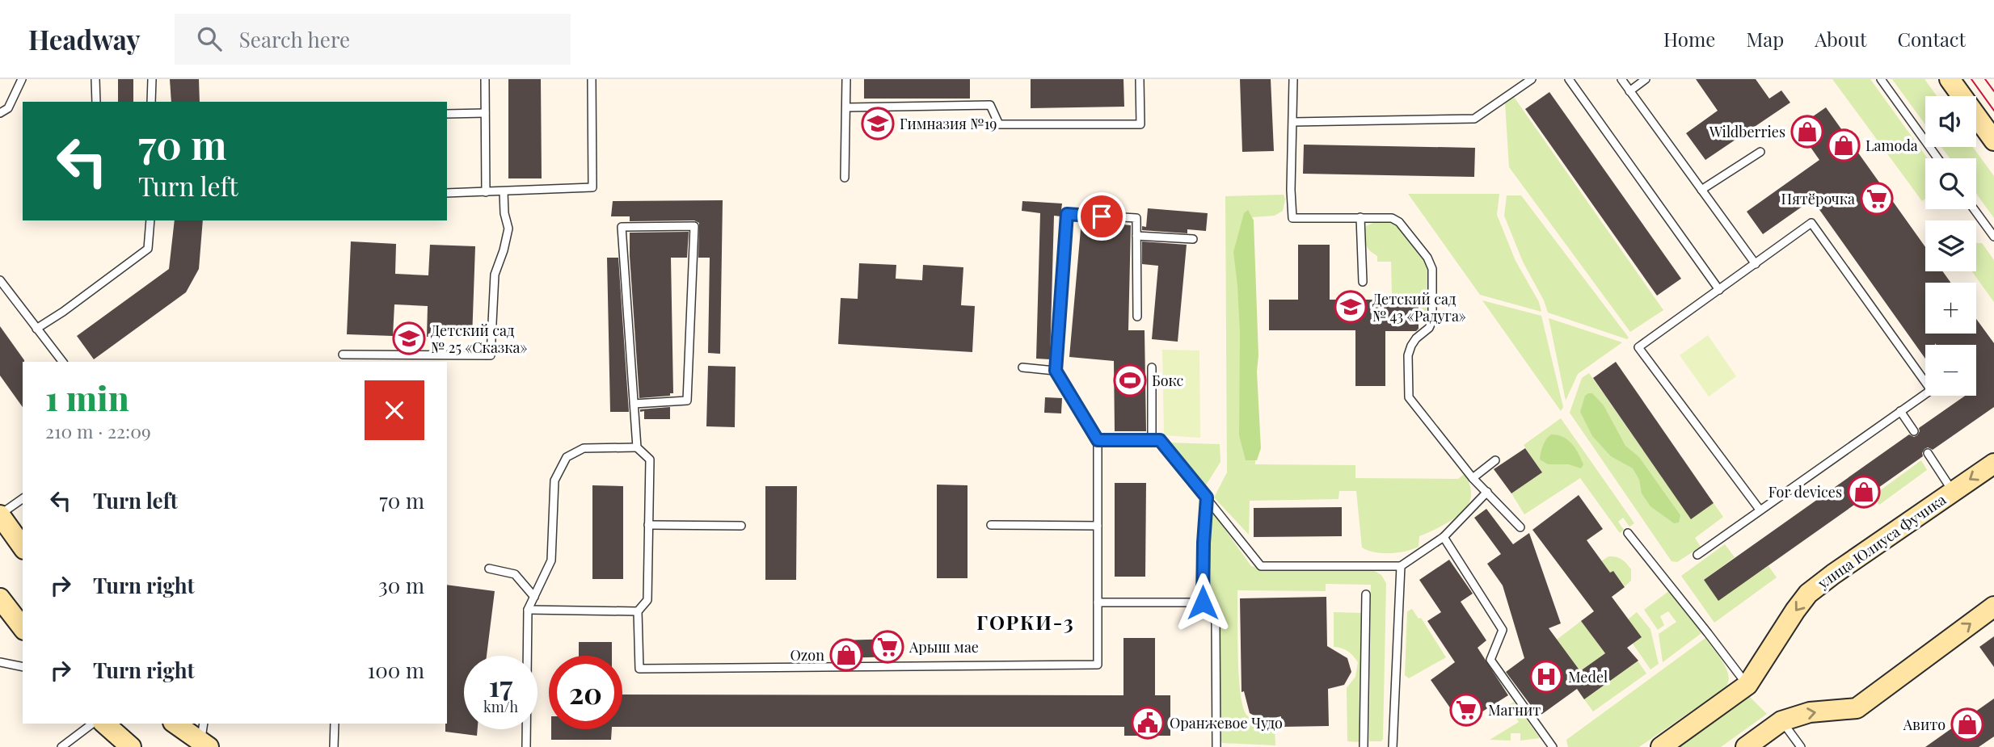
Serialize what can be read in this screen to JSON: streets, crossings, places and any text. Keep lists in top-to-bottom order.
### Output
{
  "streets": {
    "main road": ["улица Юлиуса Фучика"]
  },
  "districts": ["ГОРКИ-3"],
  "places": {
    "school or university": ["Гимназия №19", "Детский сад № 43 «Радуга»", "Детский сад № 25 «Сказка»"],
    "shop": [
      "Wildberries",
      "Lamoda",
      "For devices",
      "Ozon",
      "Авито"
    ],
    "supermarket": ["Пятёрочка", "Арыш мае", "Магнит"],
    "sports": ["Бокс"],
    "hospital": ["Medel"],
    "public building": ["Оранжевое Чудо"]
  },
  "page": {
    "header": "Headway",
    "search": "Search here",
    "nav": [
      "Home",
      "Map",
      "About",
      "Contact"
    ],
    "map_buttons": ["+", "−"],
    "turn": ["70 m", "Turn left"],
    "heading": ["1 min", "210 m · 22:09"],
    "list": [
      {
        "name": "Turn left",
        "value": "70 m"
      },
      {
        "name": "Turn right",
        "value": "30 m"
      },
      {
        "name": "Turn right",
        "value": "100 m"
      }
    ],
    "speed": "17 km/h",
    "limit": "20"
  }
}
